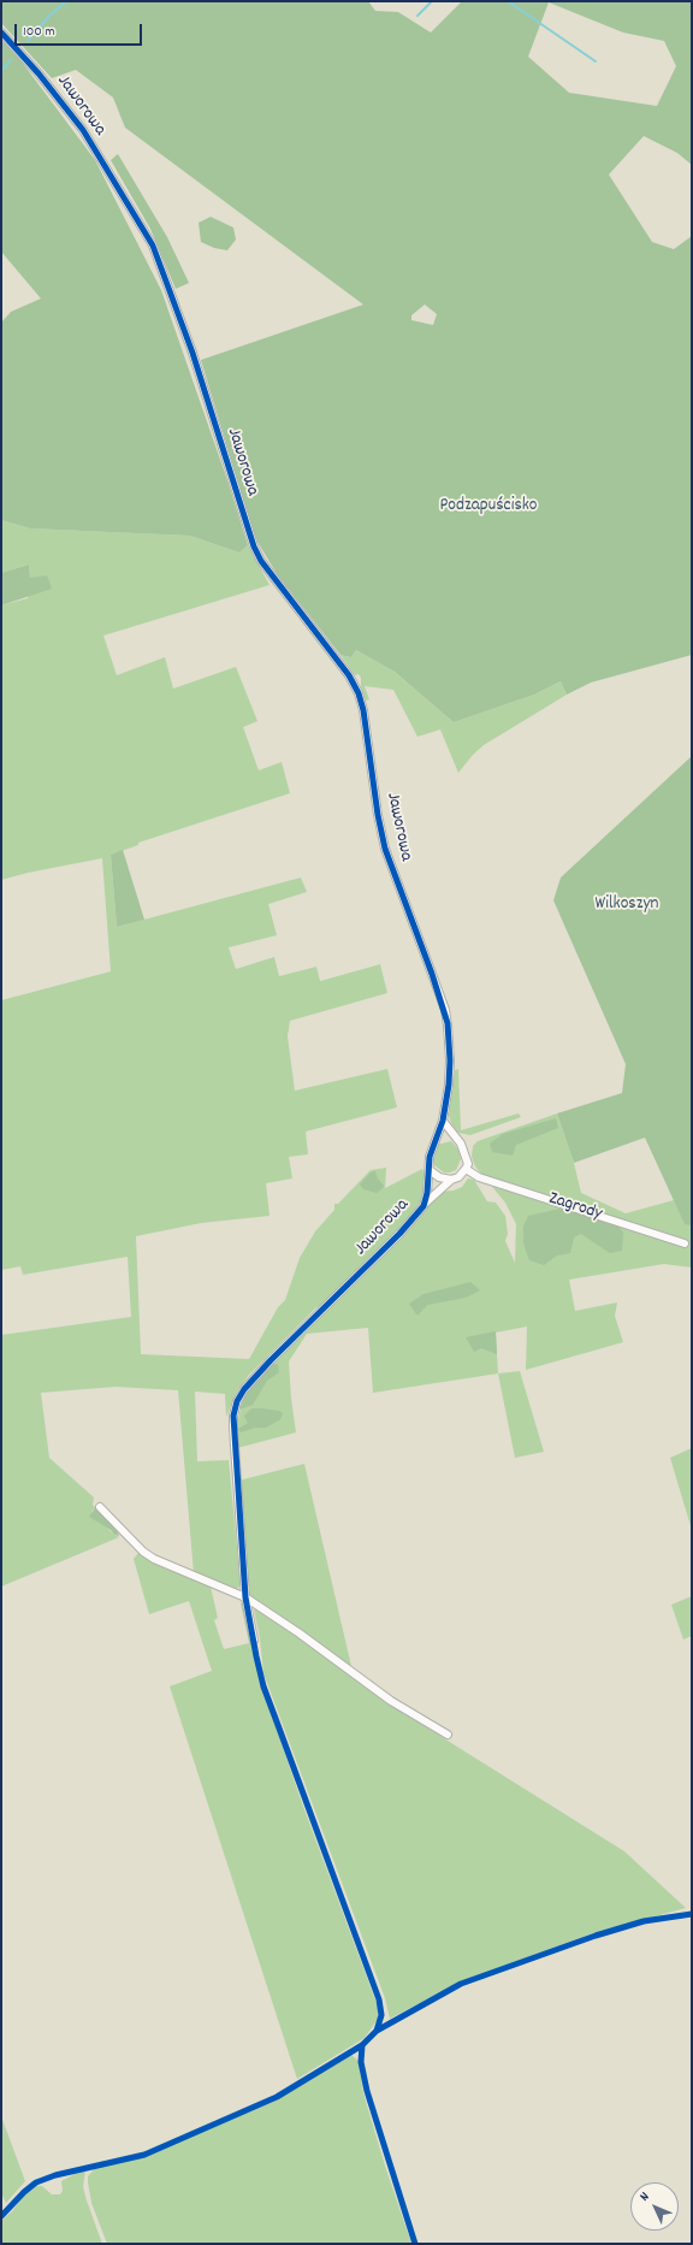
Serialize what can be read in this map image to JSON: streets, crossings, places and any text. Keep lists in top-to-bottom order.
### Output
{
  "streets": {
    "street": ["Jaworowa", "Zagrody"]
  },
  "parks": ["Podzapuścisko", "Wilkoszyn"],
  "scale_bar": "100 m",
  "north": "top left"
}
